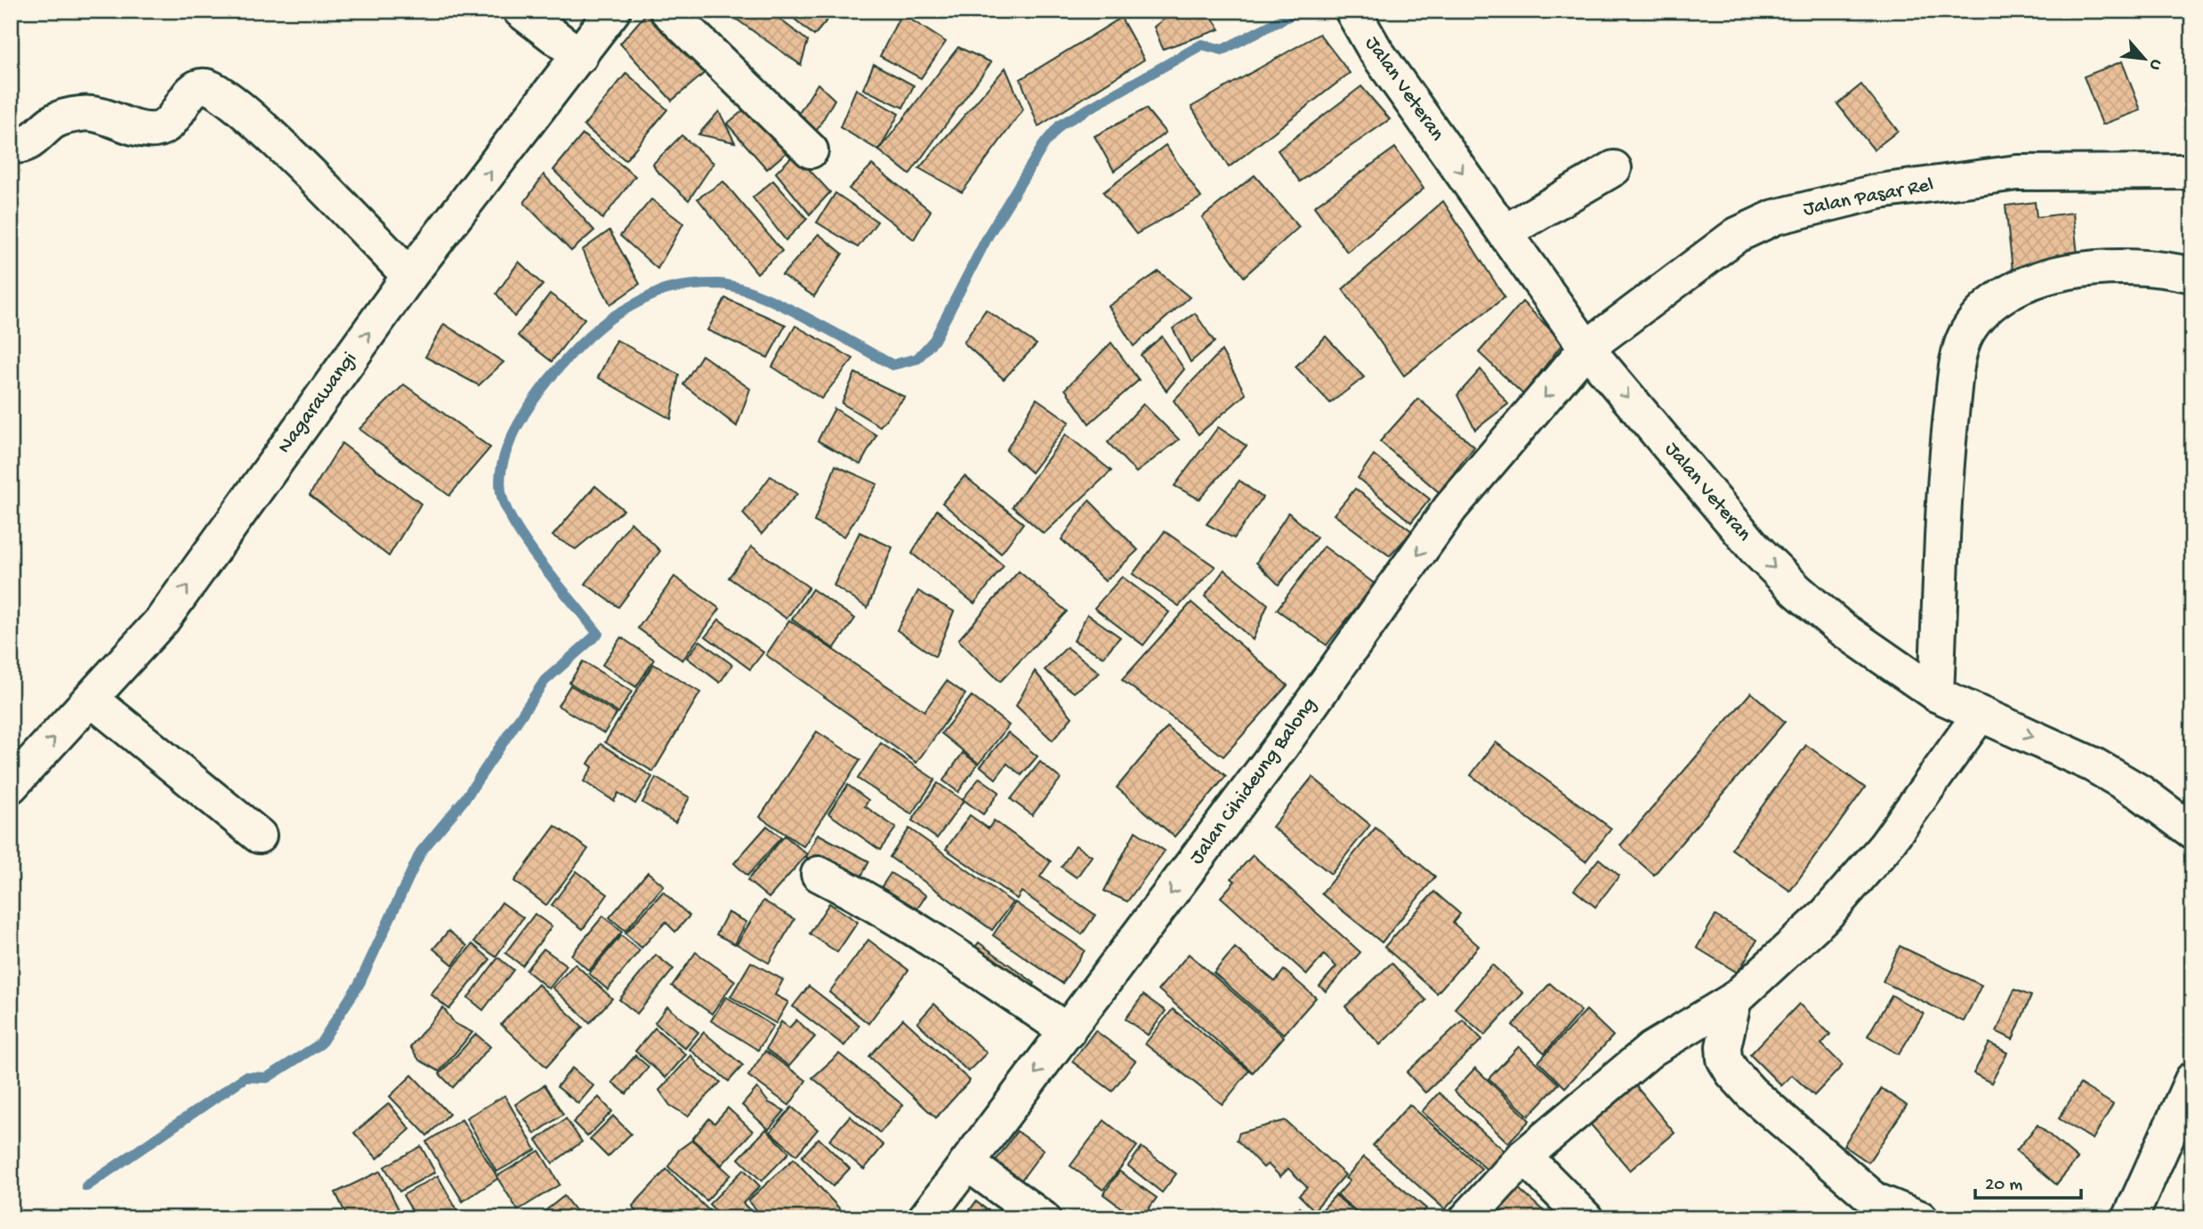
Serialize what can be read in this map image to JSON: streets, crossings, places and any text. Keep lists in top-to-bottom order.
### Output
{
  "streets": {
    "street": [
      "Jalan Veteran",
      "Jalan Pasar Rel",
      "Nagarawangi",
      "Jalan Cihideung Balong"
    ]
  },
  "crossings": [
    ["Jalan Veteran", "Jalan Pasar Rel"],
    ["Jalan Veteran", "Jalan Cihideung Balong"],
    ["Jalan Pasar Rel", "Jalan Cihideung Balong"]
  ],
  "one_way": ["Jalan Veteran", "Nagarawangi", "Jalan Cihideung Balong"],
  "scale_bar": "20 m",
  "north": "bottom right"
}
